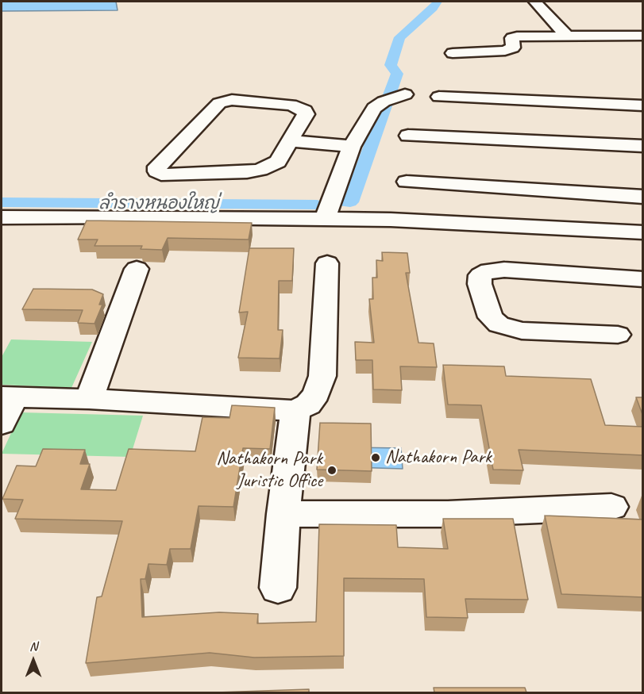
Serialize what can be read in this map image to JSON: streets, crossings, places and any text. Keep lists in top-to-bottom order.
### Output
{
  "water": ["ลำรางหนองใหญ่"],
  "places": ["Nathakorn Park", "Nathakorn Park Juristic Office"],
  "north": "top"
}
